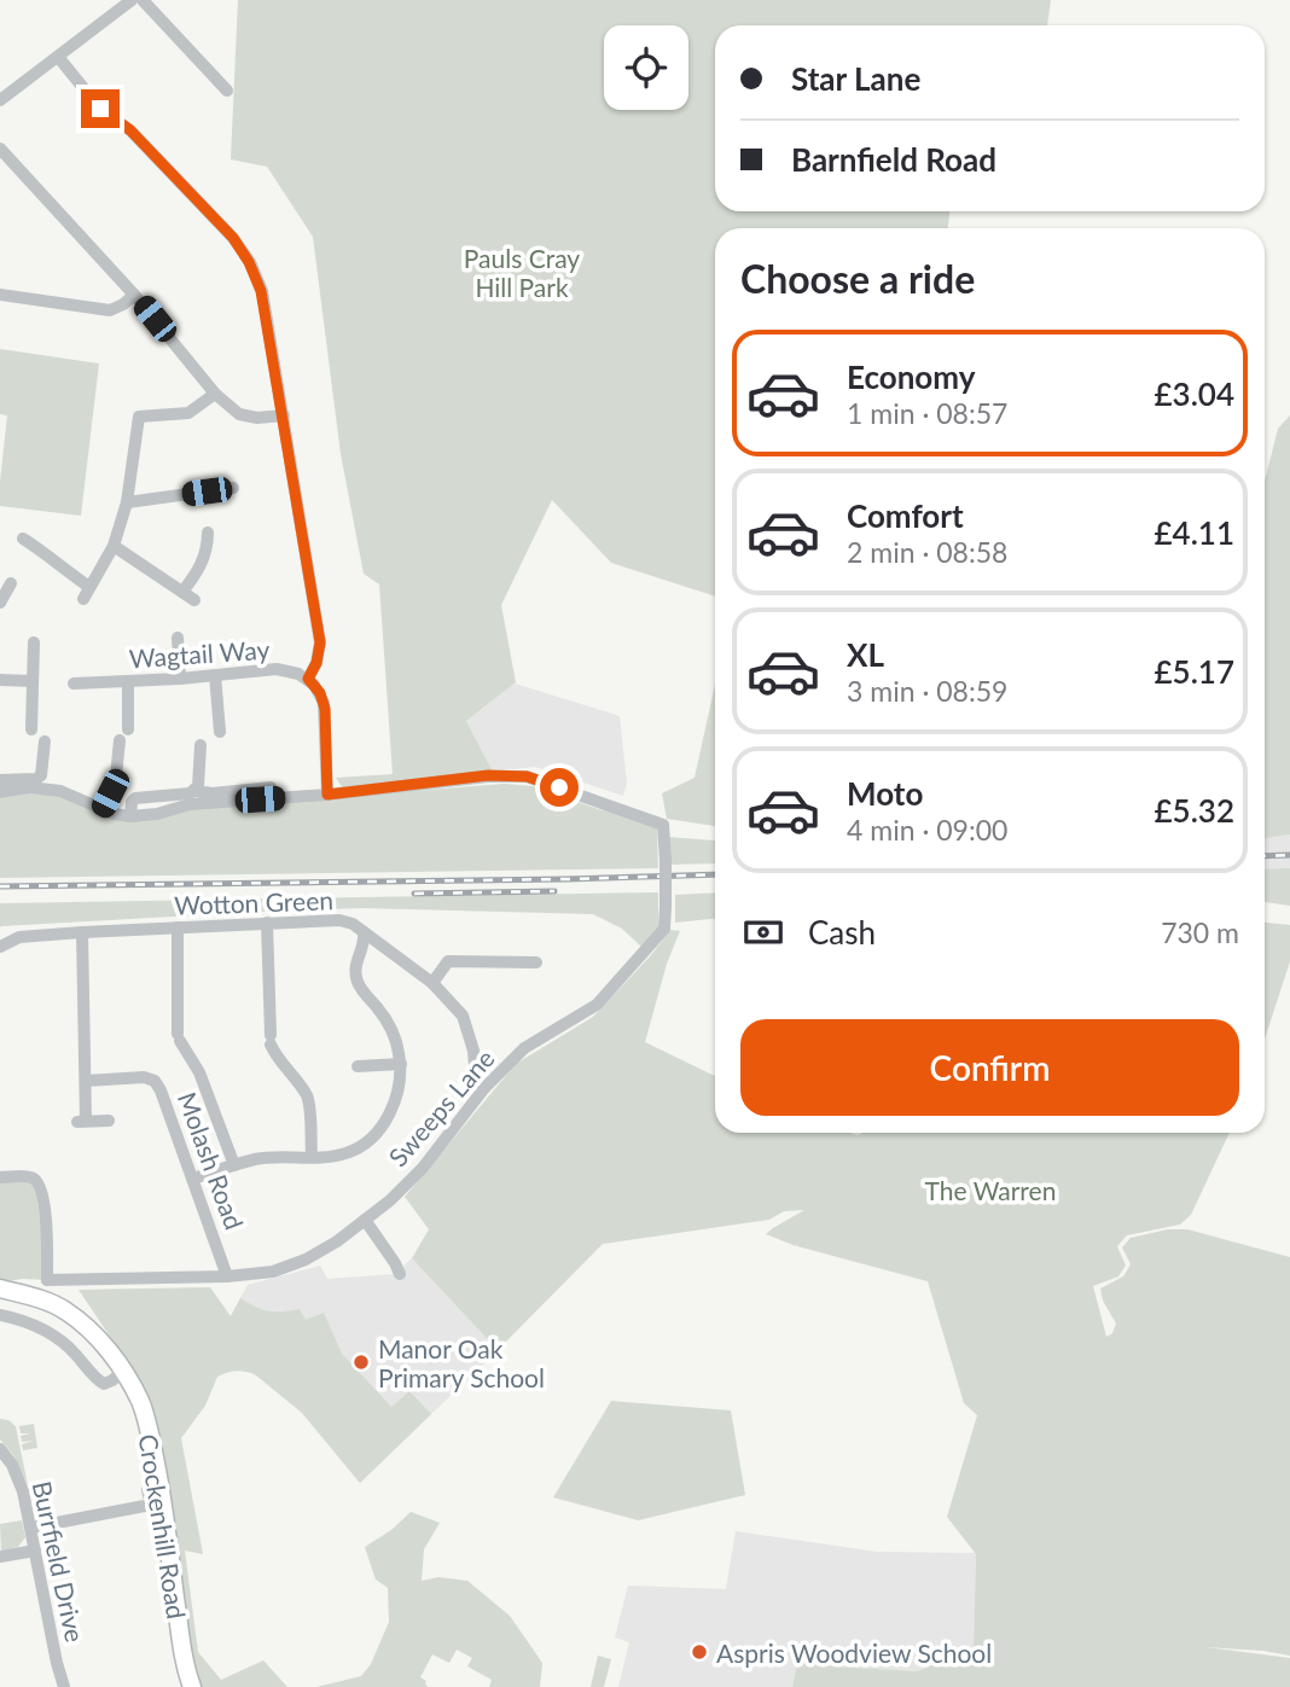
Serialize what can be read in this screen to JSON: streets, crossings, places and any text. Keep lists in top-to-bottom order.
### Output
{
  "streets": {
    "main road": ["Crockenhill Road"],
    "street": [
      "Wagtail Way",
      "Wotton Green",
      "Sweeps Lane",
      "Molash Road",
      "Burrfield Drive"
    ]
  },
  "crossings": [
    ["Wotton Green", "Molash Road"],
    ["Sweeps Lane", "Molash Road"]
  ],
  "parks": ["Pauls Cray Hill Park", "The Warren"],
  "places": ["Manor Oak Primary School", "Aspris Woodview School"],
  "page": {
    "banner": ["Star Lane", "Barnfield Road"],
    "heading": "Choose a ride",
    "list": [
      {
        "name": "Economy",
        "note": "1 min · 08:57",
        "value": "£3.04"
      },
      {
        "name": "Comfort",
        "note": "2 min · 08:58",
        "value": "£4.11"
      },
      {
        "name": "XL",
        "note": "3 min · 08:59",
        "value": "£5.17"
      },
      {
        "name": "Moto",
        "note": "4 min · 09:00",
        "value": "£5.32"
      }
    ],
    "pay": ["Cash", "730 m"],
    "buttons": "Confirm"
  }
}
